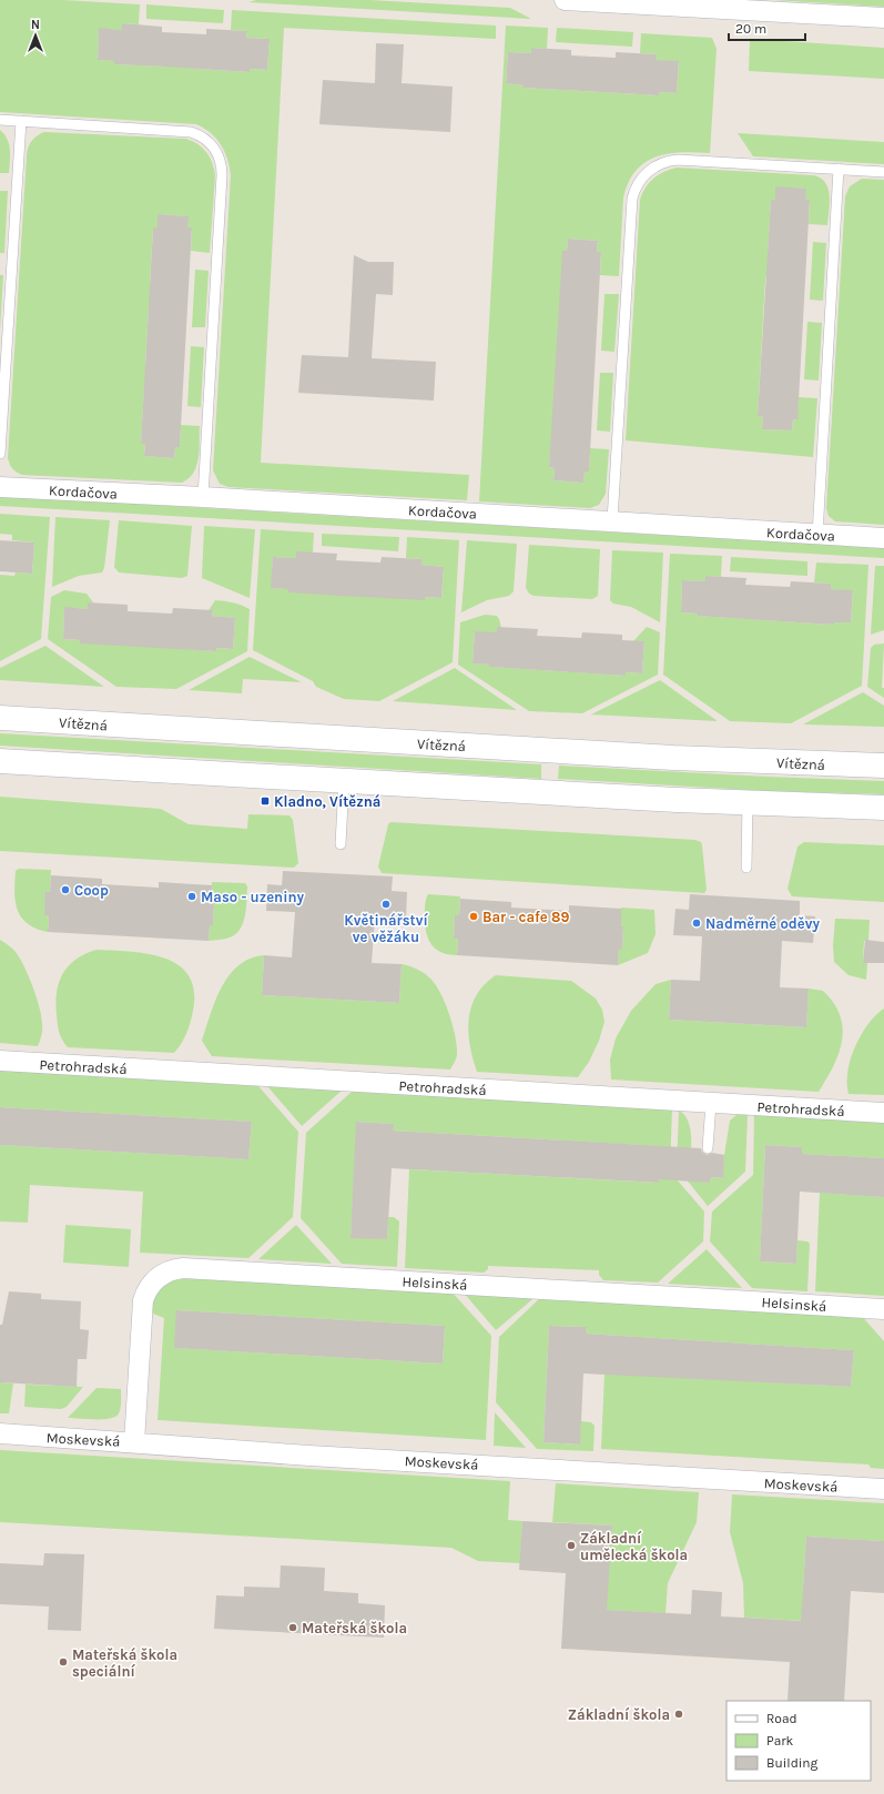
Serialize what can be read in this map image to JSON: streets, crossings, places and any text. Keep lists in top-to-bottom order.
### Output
{
  "streets": {
    "main road": ["Vítězná"],
    "street": [
      "Kordačova",
      "Petrohradská",
      "Helsinská",
      "Moskevská"
    ]
  },
  "crossings": [
    ["Helsinská", "Moskevská"]
  ],
  "places": {
    "transit": ["Kladno, Vítězná"],
    "other": [
      "Coop",
      "Maso - uzeniny",
      "Květinářství ve věžáku",
      "Bar - cafe 89",
      "Nadměrné oděvy",
      "Základní umělecká škola",
      "Mateřská škola",
      "Mateřská škola speciální",
      "Základní škola"
    ]
  },
  "legend": ["Road", "Park", "Building"],
  "scale_bar": "20 m",
  "north": "top"
}
